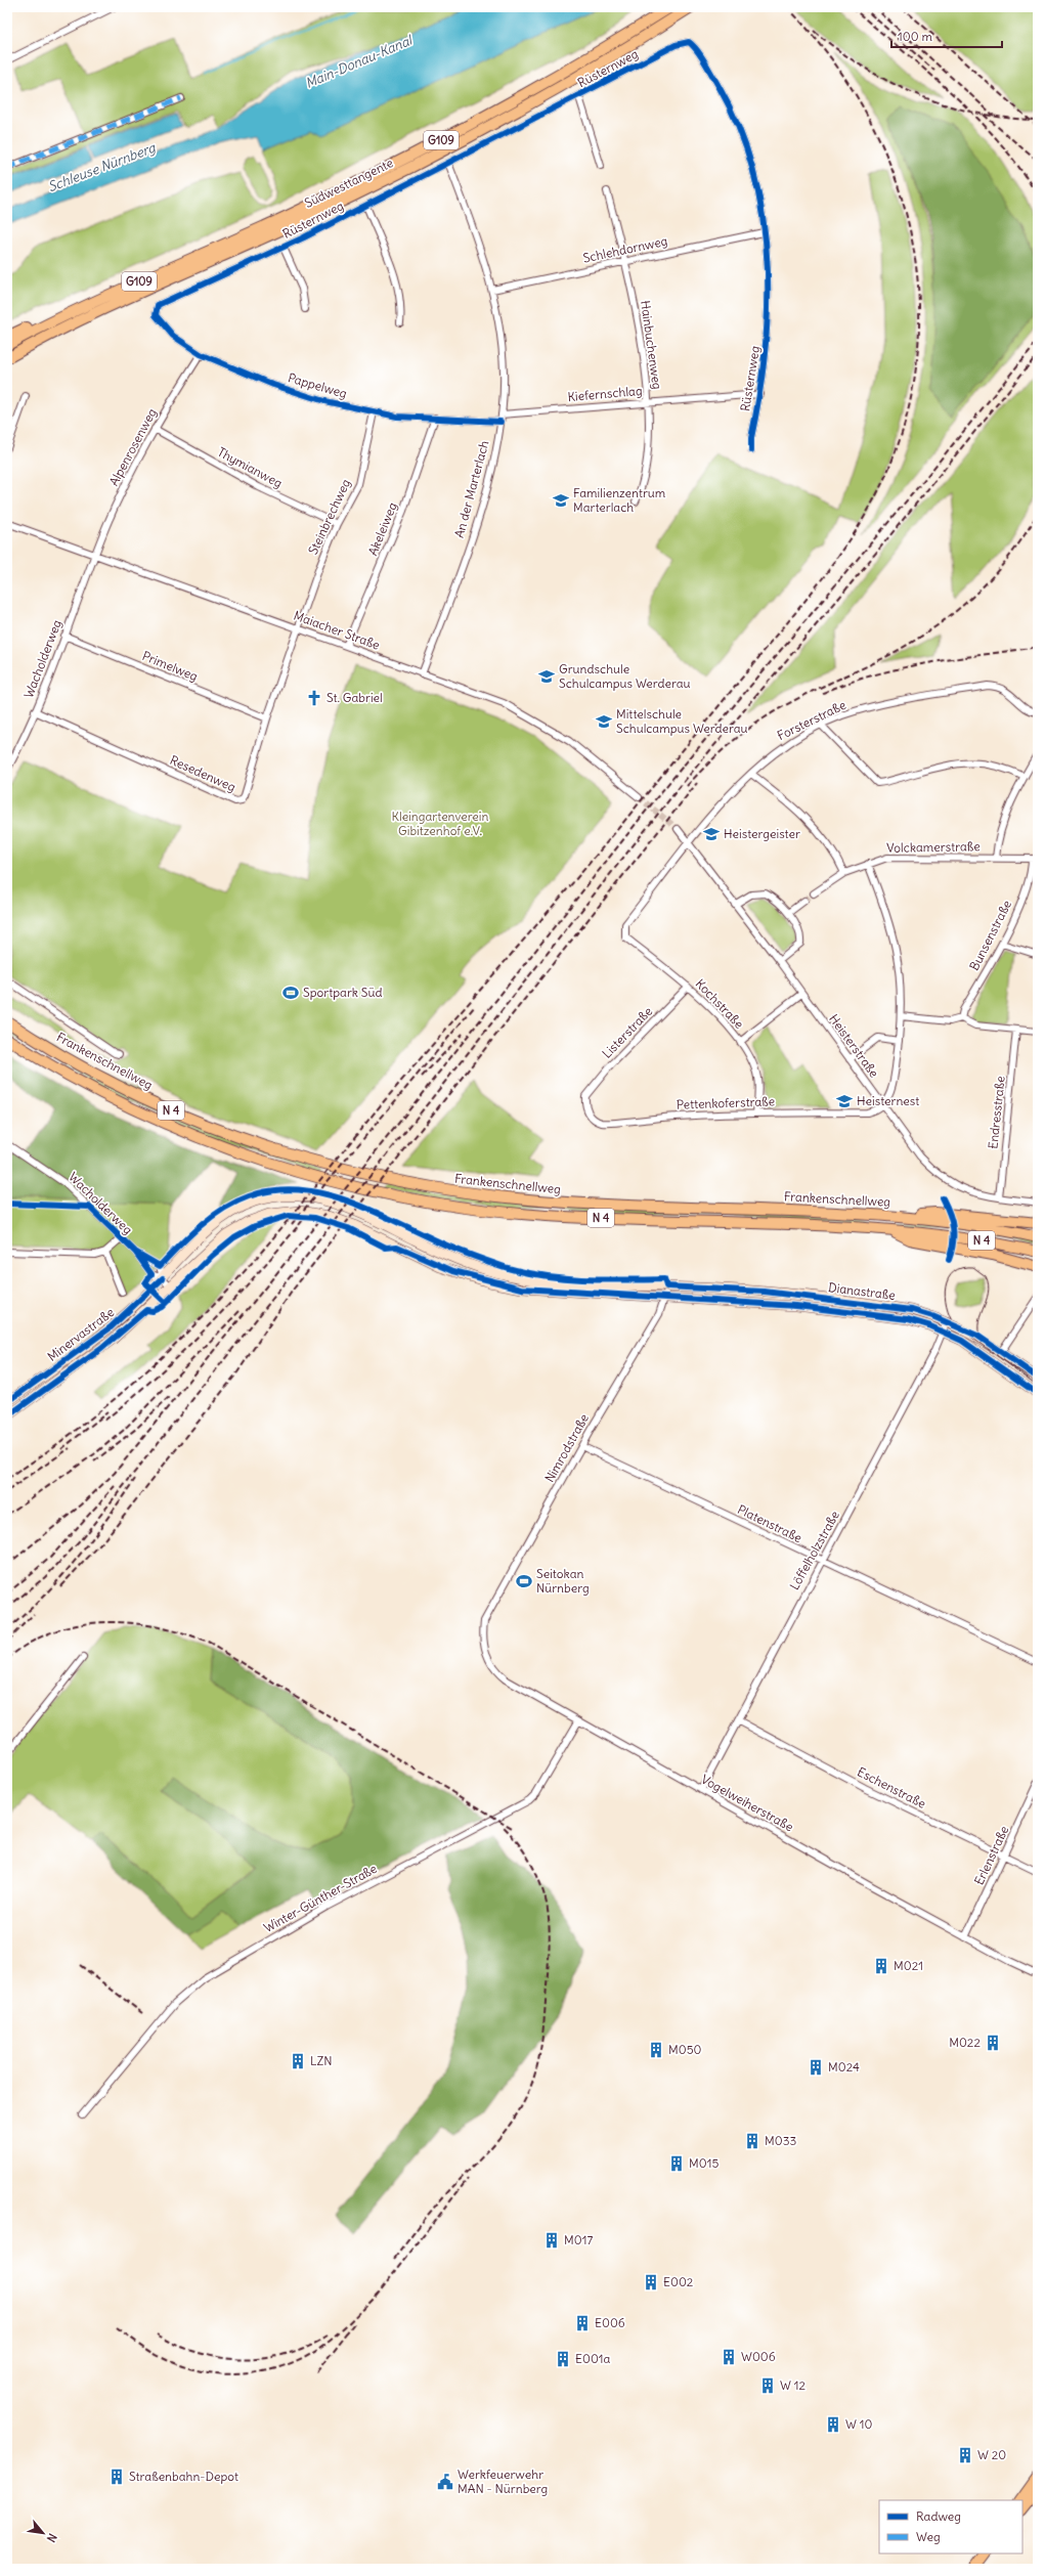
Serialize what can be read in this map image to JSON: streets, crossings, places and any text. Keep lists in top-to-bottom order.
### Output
{
  "streets": {
    "main road": [
      "G109",
      "Südwesttangente",
      "Frankenschnellweg",
      "N 4",
      "Dianastraße",
      "Minervastraße"
    ],
    "street": [
      "Rüsternweg",
      "Schlehdornweg",
      "Hainbuchenweg",
      "Pappelweg",
      "Kiefernschlag",
      "Alpenrosenweg",
      "Thymianweg",
      "An der Marterlach",
      "Steinbrechweg",
      "Akeleiweg",
      "Maiacher Straße",
      "Wacholderweg",
      "Primelweg",
      "Forsterstraße",
      "Resedenweg",
      "Volckamerstraße",
      "Bunsenstraße",
      "Kochstraße",
      "Listerstraße",
      "Heisterstraße",
      "Pettenkoferstraße",
      "Endresstraße",
      "Nimrodstraße",
      "Platenstraße",
      "Löffelholzstraße",
      "Eschenstraße",
      "Vogelweiherstraße",
      "Erlenstraße",
      "Winter-Günther-Straße"
    ]
  },
  "crossings": [
    ["Rüsternweg", "Schlehdornweg"],
    ["Rüsternweg", "Pappelweg"],
    ["Rüsternweg", "Kiefernschlag"],
    ["Rüsternweg", "An der Marterlach"],
    ["Schlehdornweg", "Hainbuchenweg"],
    ["Schlehdornweg", "An der Marterlach"],
    ["Hainbuchenweg", "Kiefernschlag"],
    ["Pappelweg", "Kiefernschlag"],
    ["Pappelweg", "Alpenrosenweg"],
    ["Pappelweg", "An der Marterlach"],
    ["Pappelweg", "Steinbrechweg"],
    ["Pappelweg", "Akeleiweg"],
    ["Kiefernschlag", "An der Marterlach"],
    ["Alpenrosenweg", "Thymianweg"],
    ["Alpenrosenweg", "Maiacher Straße"],
    ["Alpenrosenweg", "Wacholderweg"],
    ["Thymianweg", "Steinbrechweg"],
    ["An der Marterlach", "Maiacher Straße"],
    ["Steinbrechweg", "Maiacher Straße"],
    ["Steinbrechweg", "Resedenweg"],
    ["Akeleiweg", "Maiacher Straße"],
    ["Maiacher Straße", "Wacholderweg"],
    ["Maiacher Straße", "Resedenweg"],
    ["Wacholderweg", "Primelweg"],
    ["Wacholderweg", "Resedenweg"],
    ["Wacholderweg", "Minervastraße"],
    ["Primelweg", "Resedenweg"],
    ["Forsterstraße", "Kochstraße"],
    ["Forsterstraße", "Heisterstraße"],
    ["Volckamerstraße", "Bunsenstraße"],
    ["Kochstraße", "Listerstraße"],
    ["Kochstraße", "Pettenkoferstraße"],
    ["Listerstraße", "Pettenkoferstraße"],
    ["Heisterstraße", "Pettenkoferstraße"],
    ["Heisterstraße", "Endresstraße"],
    ["Dianastraße", "Minervastraße"],
    ["Dianastraße", "Nimrodstraße"],
    ["Dianastraße", "Löffelholzstraße"],
    ["Nimrodstraße", "Platenstraße"],
    ["Nimrodstraße", "Vogelweiherstraße"],
    ["Platenstraße", "Löffelholzstraße"],
    ["Löffelholzstraße", "Eschenstraße"],
    ["Löffelholzstraße", "Vogelweiherstraße"],
    ["Eschenstraße", "Erlenstraße"],
    ["Vogelweiherstraße", "Erlenstraße"],
    ["Vogelweiherstraße", "Winter-Günther-Straße"]
  ],
  "water": ["Main-Donau-Kanal", "Schleuse Nürnberg"],
  "parks": ["Kleingartenverein Gibitzenhof e.V."],
  "places": {
    "school or university": [
      "Familienzentrum Marterlach",
      "Grundschule Schulcampus Werderau",
      "Mittelschule Schulcampus Werderau",
      "Heistergeister",
      "Heisternest"
    ],
    "church": ["St. Gabriel"],
    "sports": ["Sportpark Süd", "Seitokan Nürnberg"],
    "building": [
      "M021",
      "M022",
      "M050",
      "LZN",
      "M024",
      "M033",
      "M015",
      "M017",
      "E002",
      "E006",
      "W006",
      "E001a",
      "W 12",
      "W 10",
      "W 20",
      "Straßenbahn-Depot"
    ],
    "public building": ["Werkfeuerwehr MAN - Nürnberg"]
  },
  "legend": ["Radweg", "Weg"],
  "scale_bar": "100 m",
  "north": "bottom right"
}
